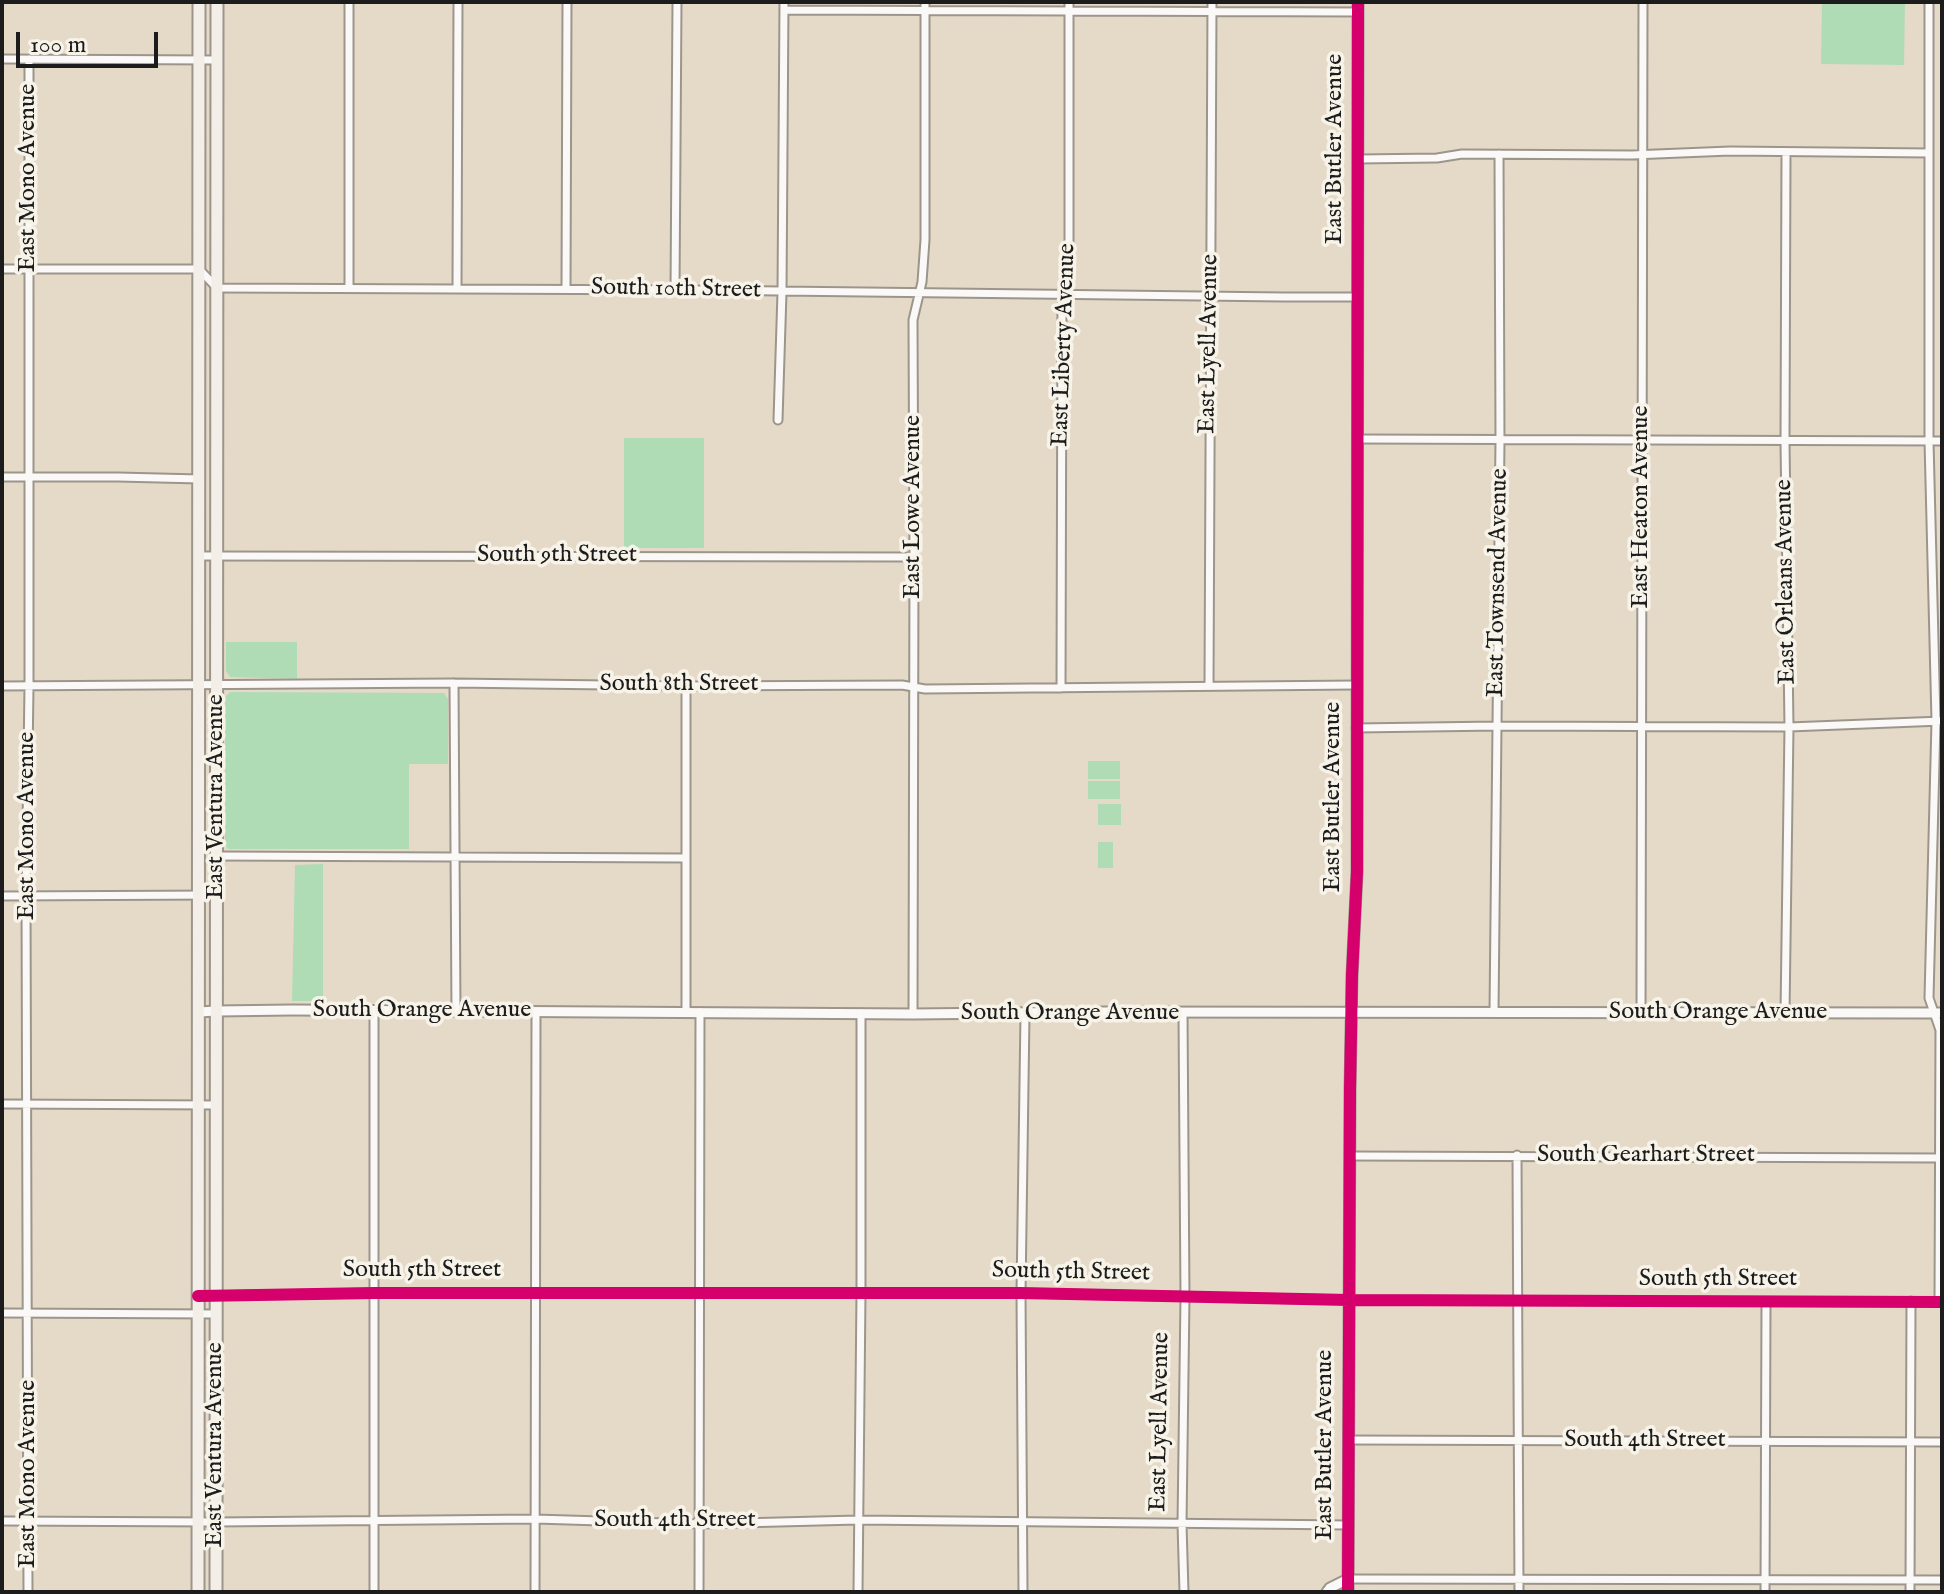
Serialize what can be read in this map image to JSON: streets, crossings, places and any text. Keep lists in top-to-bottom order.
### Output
{
  "streets": {
    "main road": ["East Ventura Avenue"],
    "street": [
      "East Butler Avenue",
      "East Mono Avenue",
      "South 10th Street",
      "East Lyell Avenue",
      "East Liberty Avenue",
      "East Lowe Avenue",
      "East Heaton Avenue",
      "South 9th Street",
      "East Orleans Avenue",
      "East Townsend Avenue",
      "South 8th Street",
      "South Orange Avenue",
      "South Gearhart Street",
      "South 5th Street",
      "South 4th Street"
    ]
  },
  "crossings": [
    ["East Butler Avenue", "South 10th Street"],
    ["East Butler Avenue", "South 8th Street"],
    ["East Butler Avenue", "South Orange Avenue"],
    ["East Butler Avenue", "South Gearhart Street"],
    ["East Butler Avenue", "South 5th Street"],
    ["East Butler Avenue", "South 4th Street"],
    ["East Mono Avenue", "South 8th Street"],
    ["East Mono Avenue", "South 4th Street"],
    ["South 10th Street", "East Lyell Avenue"],
    ["South 10th Street", "East Liberty Avenue"],
    ["South 10th Street", "East Lowe Avenue"],
    ["South 10th Street", "East Ventura Avenue"],
    ["East Lyell Avenue", "South 8th Street"],
    ["East Lyell Avenue", "South Orange Avenue"],
    ["East Lyell Avenue", "South 5th Street"],
    ["East Lyell Avenue", "South 4th Street"],
    ["East Liberty Avenue", "South 8th Street"],
    ["East Lowe Avenue", "South 9th Street"],
    ["East Lowe Avenue", "South 8th Street"],
    ["East Lowe Avenue", "South Orange Avenue"],
    ["East Heaton Avenue", "South Orange Avenue"],
    ["South 9th Street", "East Ventura Avenue"],
    ["East Orleans Avenue", "South Orange Avenue"],
    ["East Townsend Avenue", "South Orange Avenue"],
    ["South 8th Street", "East Ventura Avenue"],
    ["East Ventura Avenue", "South Orange Avenue"],
    ["East Ventura Avenue", "South 5th Street"],
    ["East Ventura Avenue", "South 4th Street"]
  ],
  "scale_bar": "100 m"
}
